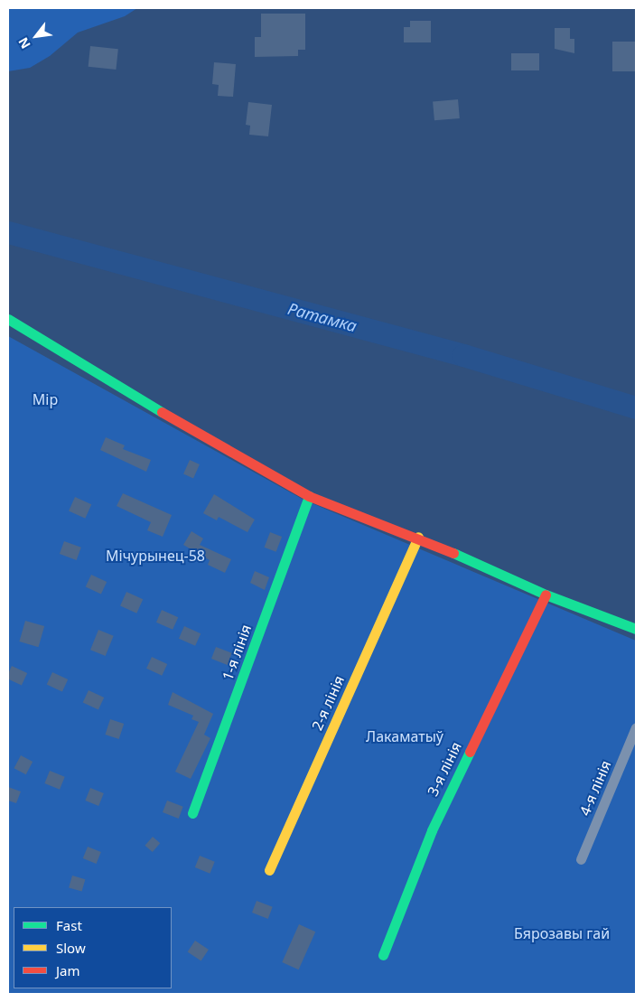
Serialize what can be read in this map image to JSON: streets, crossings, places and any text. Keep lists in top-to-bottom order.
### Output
{
  "streets": {
    "street": [
      "1-я лінія",
      "2-я лінія",
      "3-я лінія",
      "4-я лінія"
    ]
  },
  "water": ["Ратамка"],
  "parks": [
    "Мір",
    "Мічурынец-58",
    "Лакаматыў",
    "Бярозавы гай"
  ],
  "legend": ["Fast", "Slow", "Jam"],
  "north": "bottom left"
}
